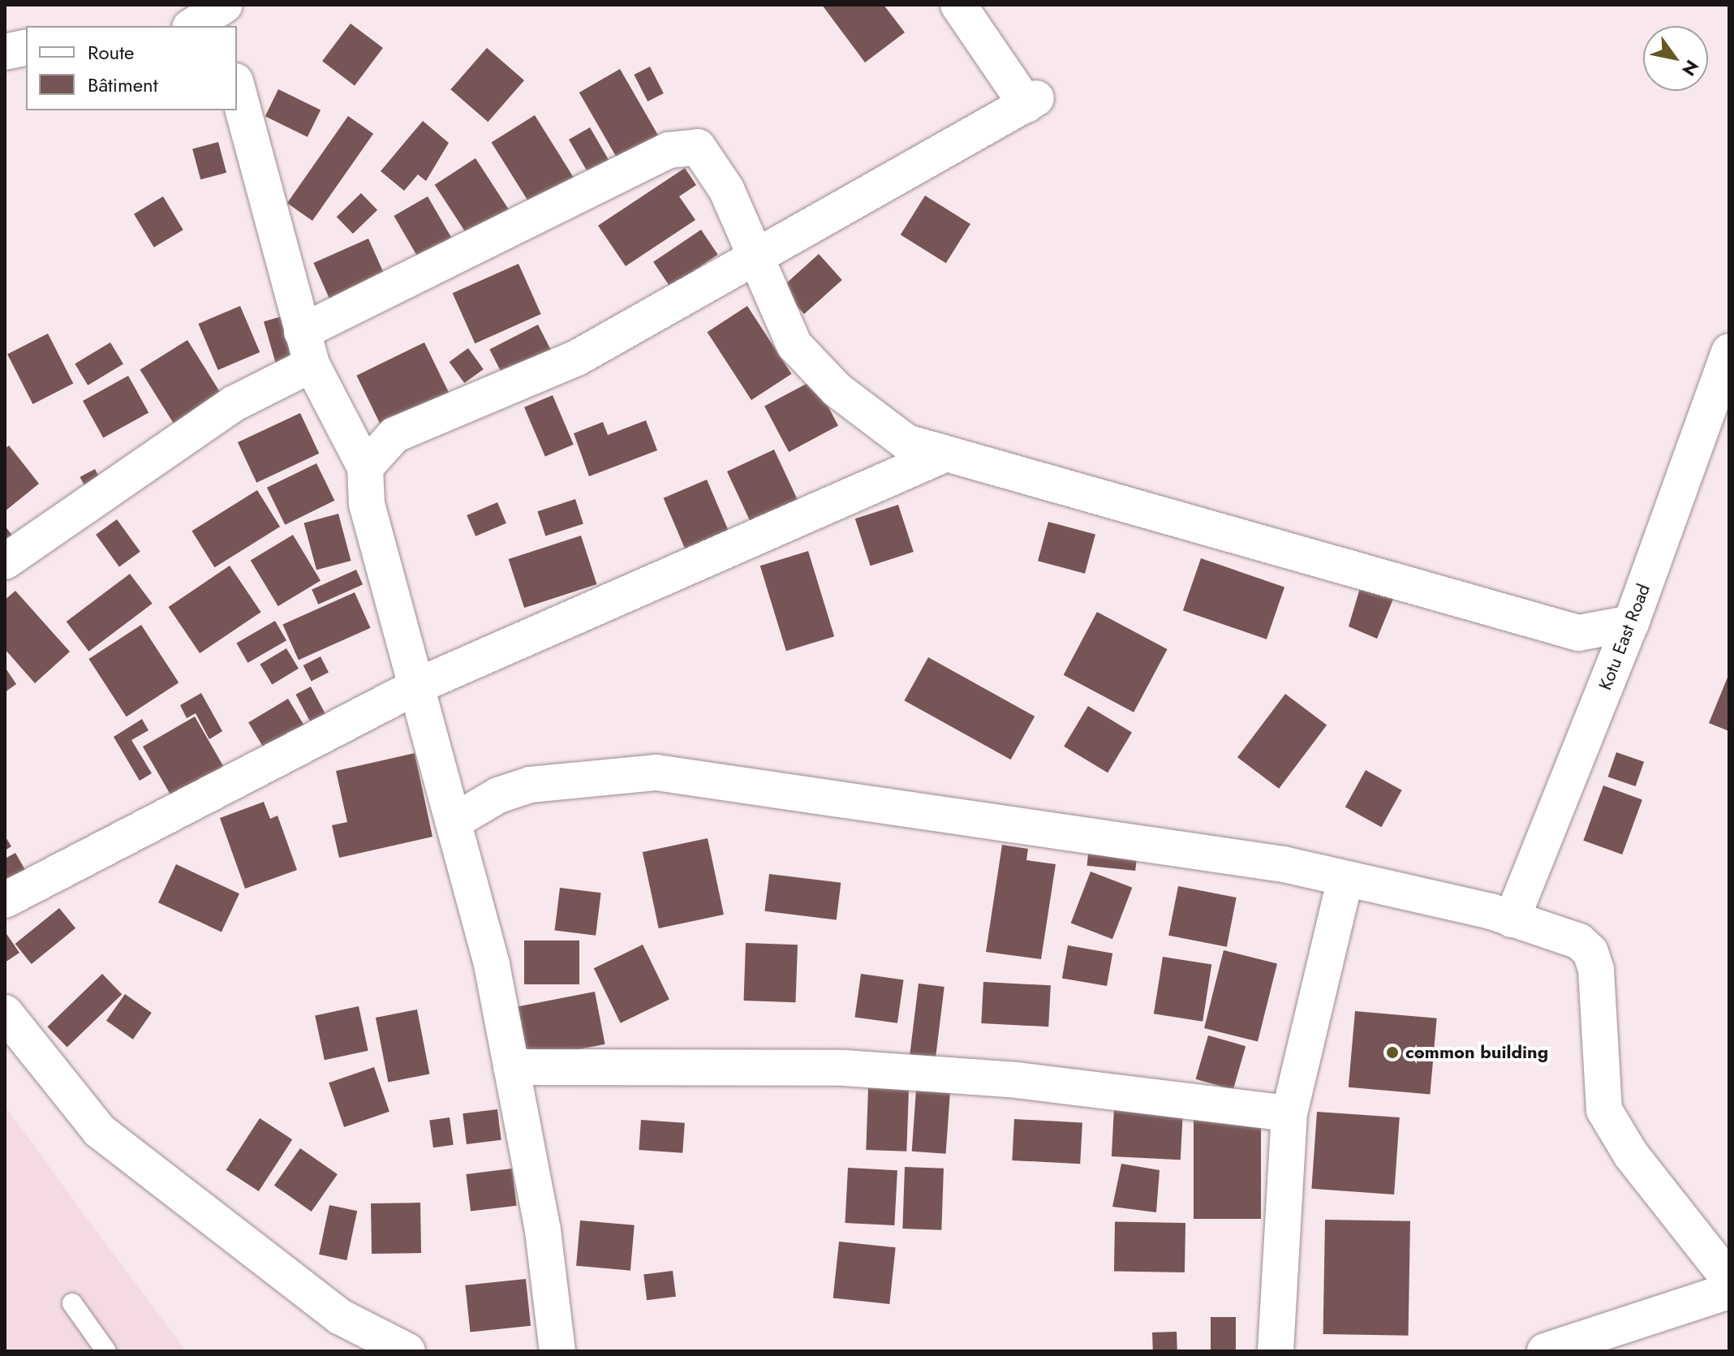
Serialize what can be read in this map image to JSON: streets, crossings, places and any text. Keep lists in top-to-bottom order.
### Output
{
  "streets": {
    "street": ["Kotu East Road"]
  },
  "places": ["common building"],
  "legend": ["Route", "Bâtiment"],
  "north": "bottom right"
}
